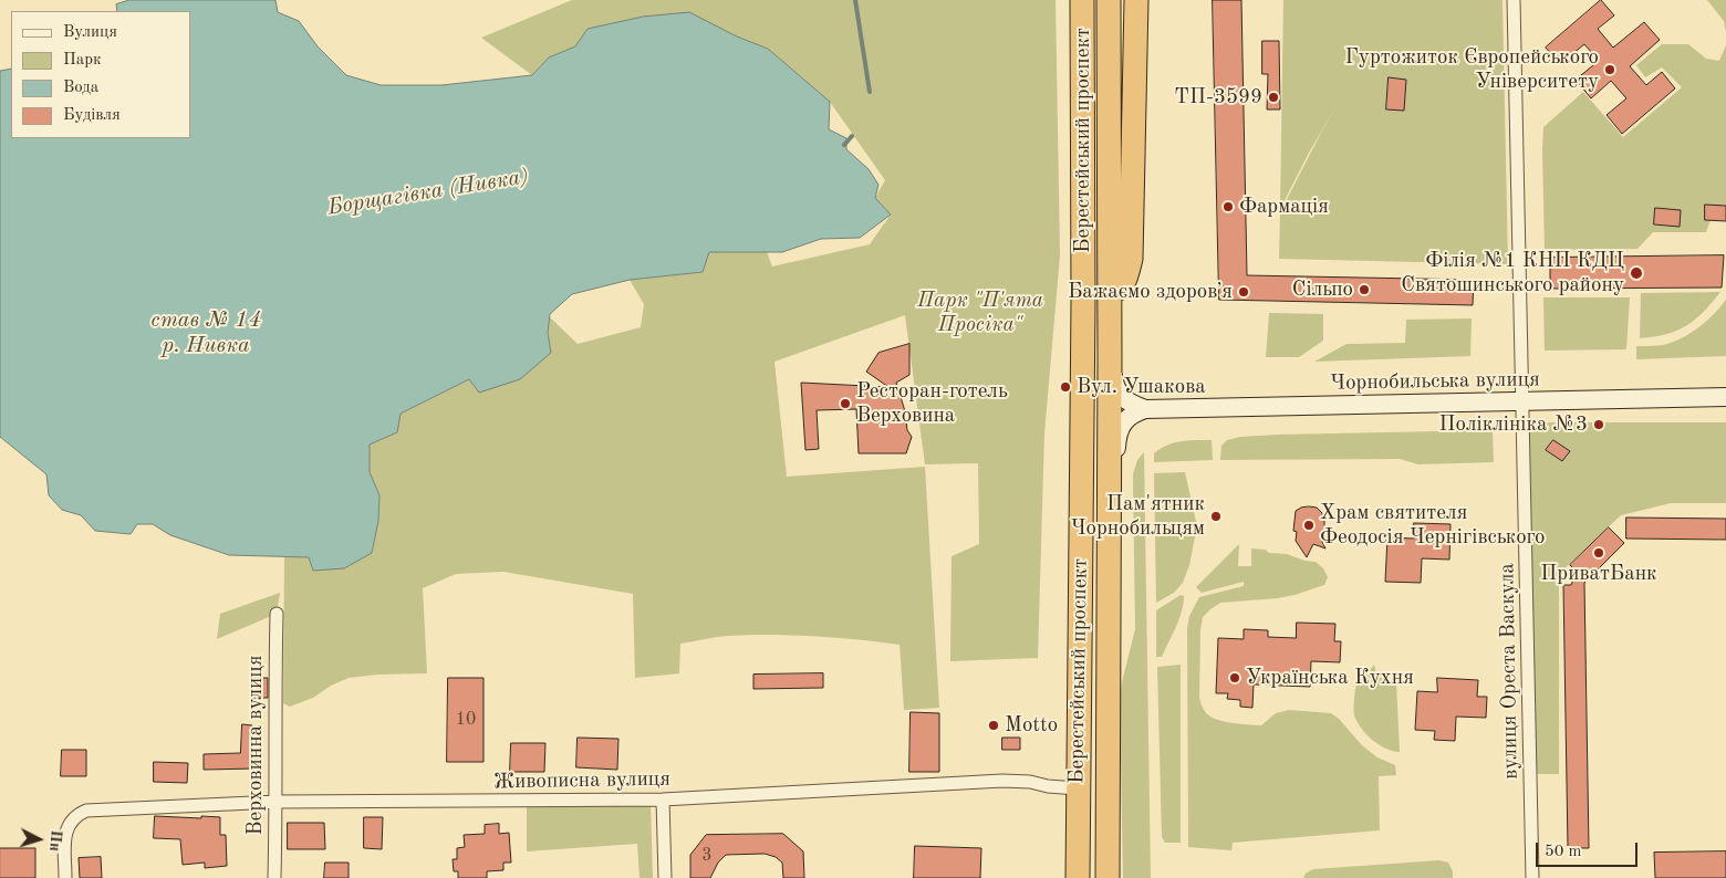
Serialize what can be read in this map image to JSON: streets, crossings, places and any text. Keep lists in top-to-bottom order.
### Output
{
  "streets": {
    "highway": ["Берестейський проспект"],
    "main road": ["Чорнобильська вулиця"],
    "street": ["вулиця Ореста Васкула", "Верховинна вулиця", "Живописна вулиця"]
  },
  "crossings": [
    ["Берестейський проспект", "Чорнобильська вулиця"],
    ["Берестейський проспект", "Живописна вулиця"],
    ["Чорнобильська вулиця", "вулиця Ореста Васкула"],
    ["Верховинна вулиця", "Живописна вулиця"]
  ],
  "water": ["Борщагівка (Нивка)", "став № 14 р. Нивка"],
  "parks": ["Парк \"П'ята Просіка\""],
  "places": [
    "Гуртожиток Європейського Університету",
    "ТП-3599",
    "Фармація",
    "Філія №1 КНП КДЦ Святошинського району",
    "Сільпо",
    "Бажаємо здоровʼя",
    "Вул. Ушакова",
    "Ресторан-готель Верховина",
    "Поліклініка №3",
    "Пам'ятник Чорнобильцям",
    "Храм святителя Феодосія Чернігівського",
    "ПриватБанк",
    "Українська Кухня",
    "Motto"
  ],
  "house_numbers": ["10", "3"],
  "legend": [
    "Вулиця",
    "Парк",
    "Вода",
    "Будівля"
  ],
  "scale_bar": "50 m",
  "north": "right"
}
